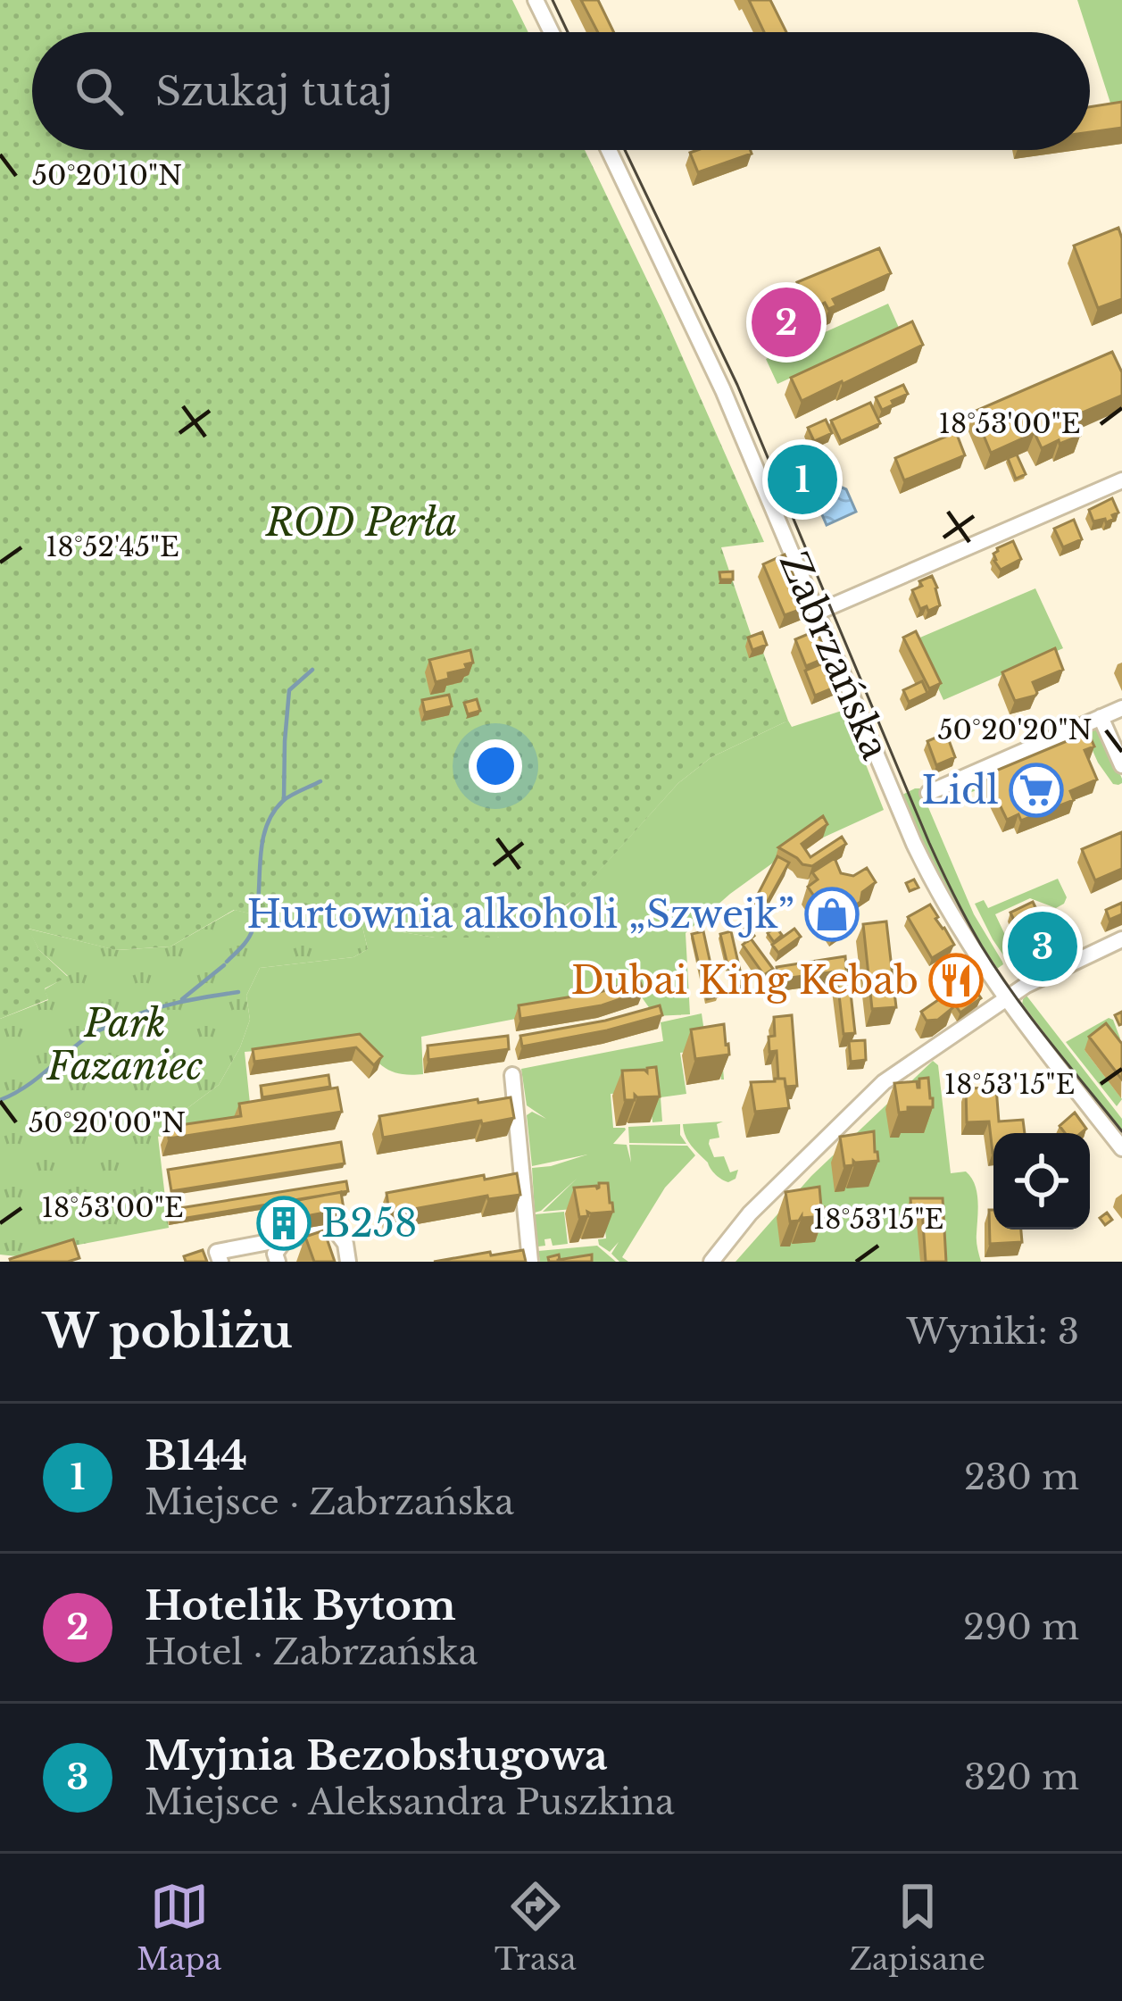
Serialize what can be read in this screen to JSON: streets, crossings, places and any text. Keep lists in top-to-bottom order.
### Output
{
  "streets": {
    "street": ["Zabrzańska"]
  },
  "parks": ["ROD Perła", "Park Fazaniec"],
  "places": {
    "supermarket": ["Lidl"],
    "shop": ["Hurtownia alkoholi „Szwejk”"],
    "restaurant": ["Dubai King Kebab"],
    "building": ["B258"]
  },
  "page": {
    "search": "Szukaj tutaj",
    "pins": ["2", "1", "3"],
    "heading": ["W pobliżu", "Wyniki: 3"],
    "list": [
      {
        "mark": "1",
        "name": "B144",
        "note": "Miejsce · Zabrzańska",
        "value": "230 m"
      },
      {
        "mark": "2",
        "name": "Hotelik Bytom",
        "note": "Hotel · Zabrzańska",
        "value": "290 m"
      },
      {
        "mark": "3",
        "name": "Myjnia Bezobsługowa",
        "note": "Miejsce · Aleksandra Puszkina",
        "value": "320 m"
      }
    ],
    "nav": ["Mapa", "Trasa", "Zapisane"]
  },
  "coordinates": [
    "50°20'10\"N",
    "18°53'00\"E",
    "18°52'45\"E",
    "50°20'20\"N",
    "18°53'15\"E",
    "50°20'00\"N"
  ]
}
